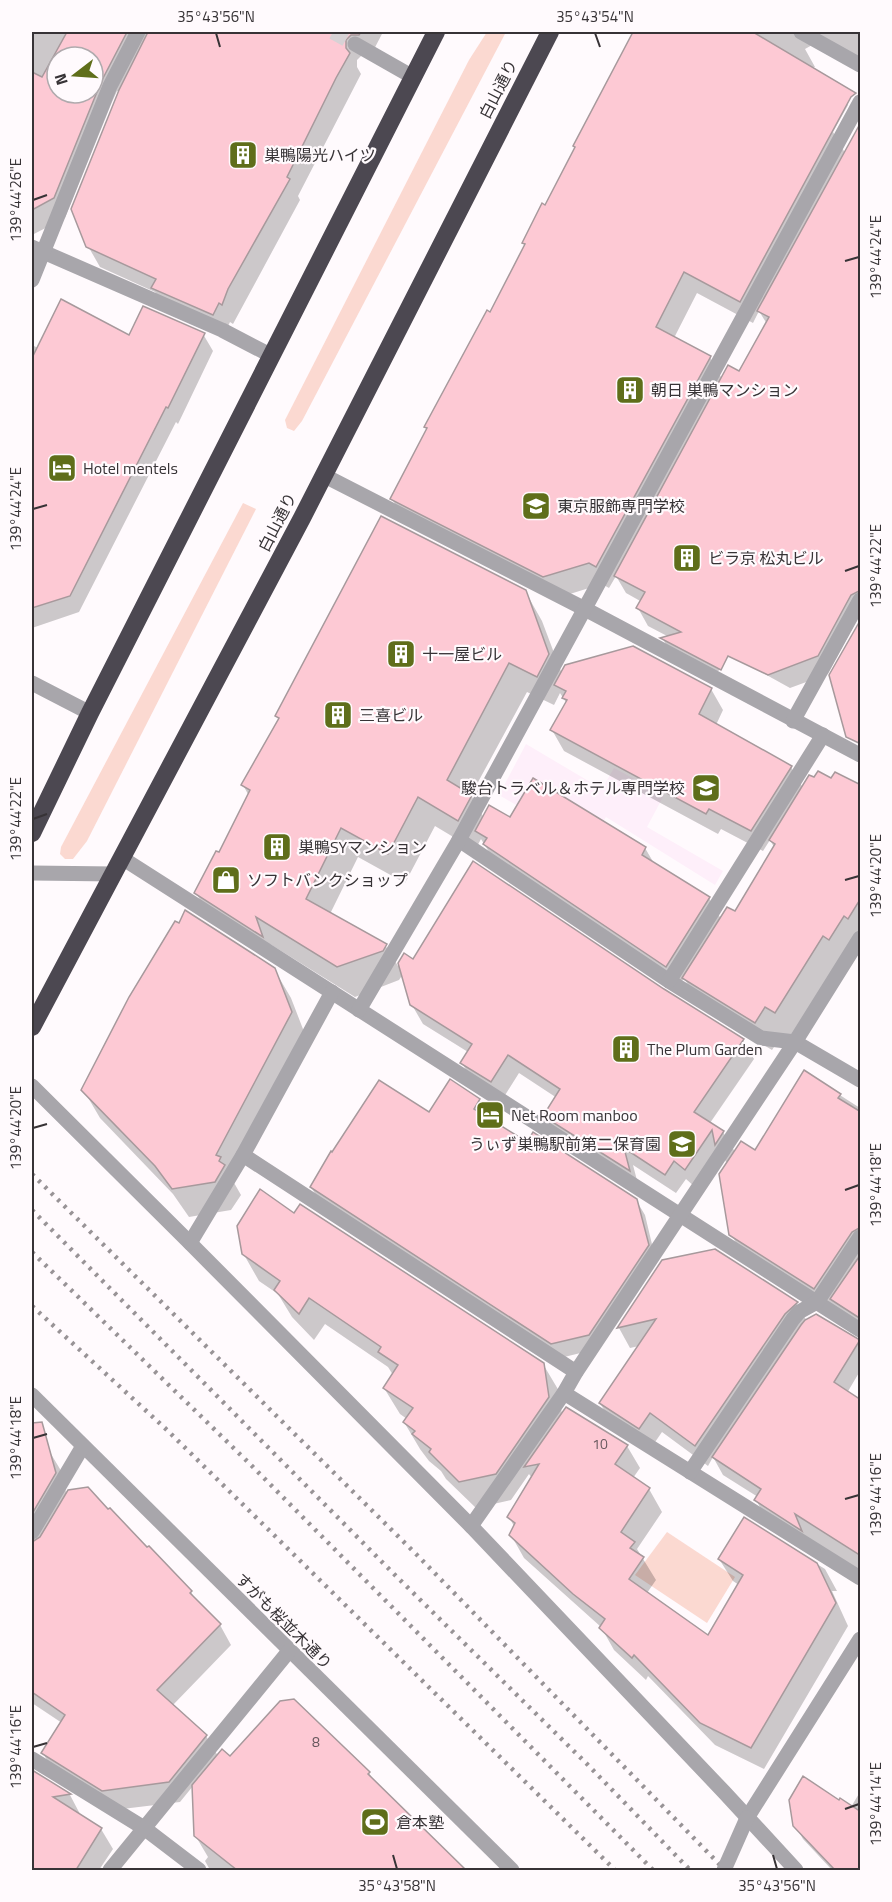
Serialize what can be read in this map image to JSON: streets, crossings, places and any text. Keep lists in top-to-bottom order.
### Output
{
  "streets": {
    "highway": ["白山通り"],
    "street": ["すがも桜並木通り"]
  },
  "places": {
    "building": [
      "巣鴨陽光ハイツ",
      "朝日 巣鴨マンション",
      "ビラ京 松丸ビル",
      "十一屋ビル",
      "三喜ビル",
      "巣鴨SYマンション",
      "The Plum Garden"
    ],
    "hotel": ["Hotel mentels", "Net Room manboo"],
    "school or university": ["東京服飾専門学校", "駿台トラベル＆ホテル専門学校", "うぃず巣鴨駅前第二保育園"],
    "shop": ["ソフトバンクショップ"],
    "sports": ["倉本塾"]
  },
  "house_numbers": ["10", "8"],
  "north": "left",
  "coordinates": [
    "35°43'56\"N",
    "35°43'54\"N",
    "139°44'26\"E",
    "139°44'24\"E",
    "139°44'22\"E",
    "139°44'20\"E",
    "139°44'18\"E",
    "139°44'16\"E",
    "139°44'14\"E",
    "35°43'58\"N"
  ]
}
